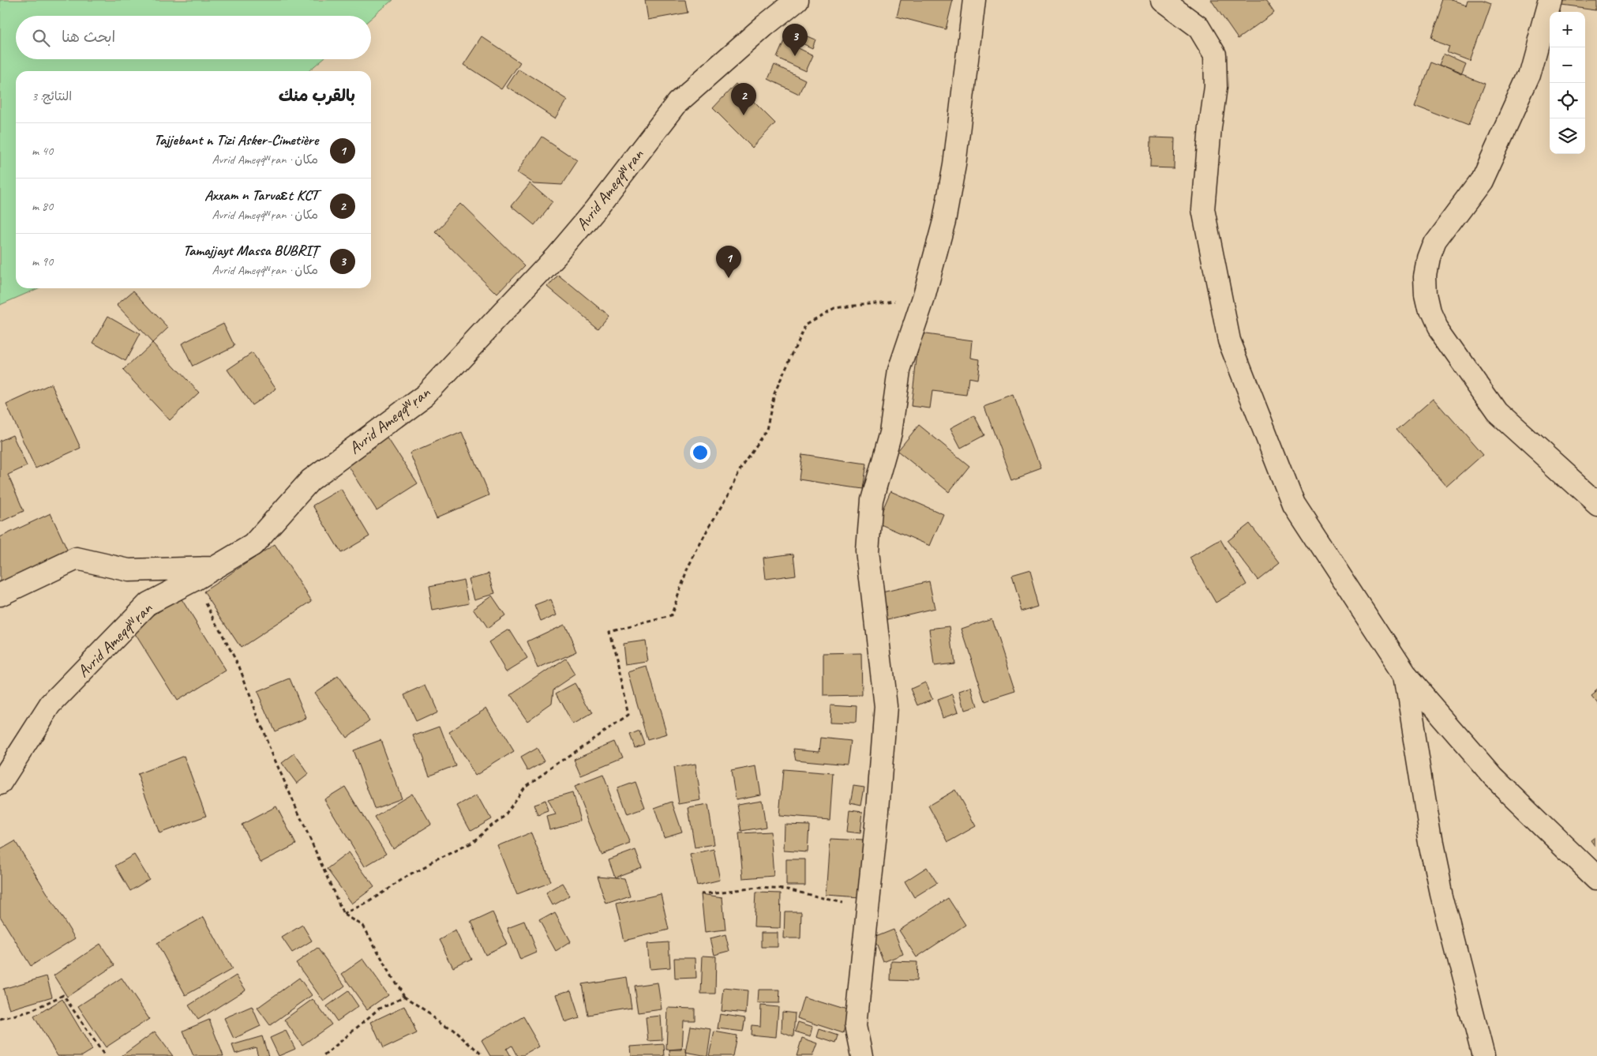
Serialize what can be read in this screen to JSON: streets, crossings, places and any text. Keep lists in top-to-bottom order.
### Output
{
  "streets": {
    "street": ["Avrid Ameqqʷṛan"]
  },
  "page": {
    "map_buttons": ["+", "−"],
    "search": "ابحث هنا",
    "pins": ["3", "2", "1"],
    "heading": ["بالقرب منك", "النتائج: 3"],
    "list": [
      {
        "mark": "1",
        "name": "Tajjebant n Tizi Asker-Cimetière",
        "note": "مكان · Avrid Ameqqʷṛan",
        "value": "40 m"
      },
      {
        "mark": "2",
        "name": "Axxam n Tarvaɛt KCT",
        "note": "مكان · Avrid Ameqqʷṛan",
        "value": "80 m"
      },
      {
        "mark": "3",
        "name": "Tamajjayt Massa BUBRIṬ",
        "note": "مكان · Avrid Ameqqʷṛan",
        "value": "90 m"
      }
    ]
  }
}
